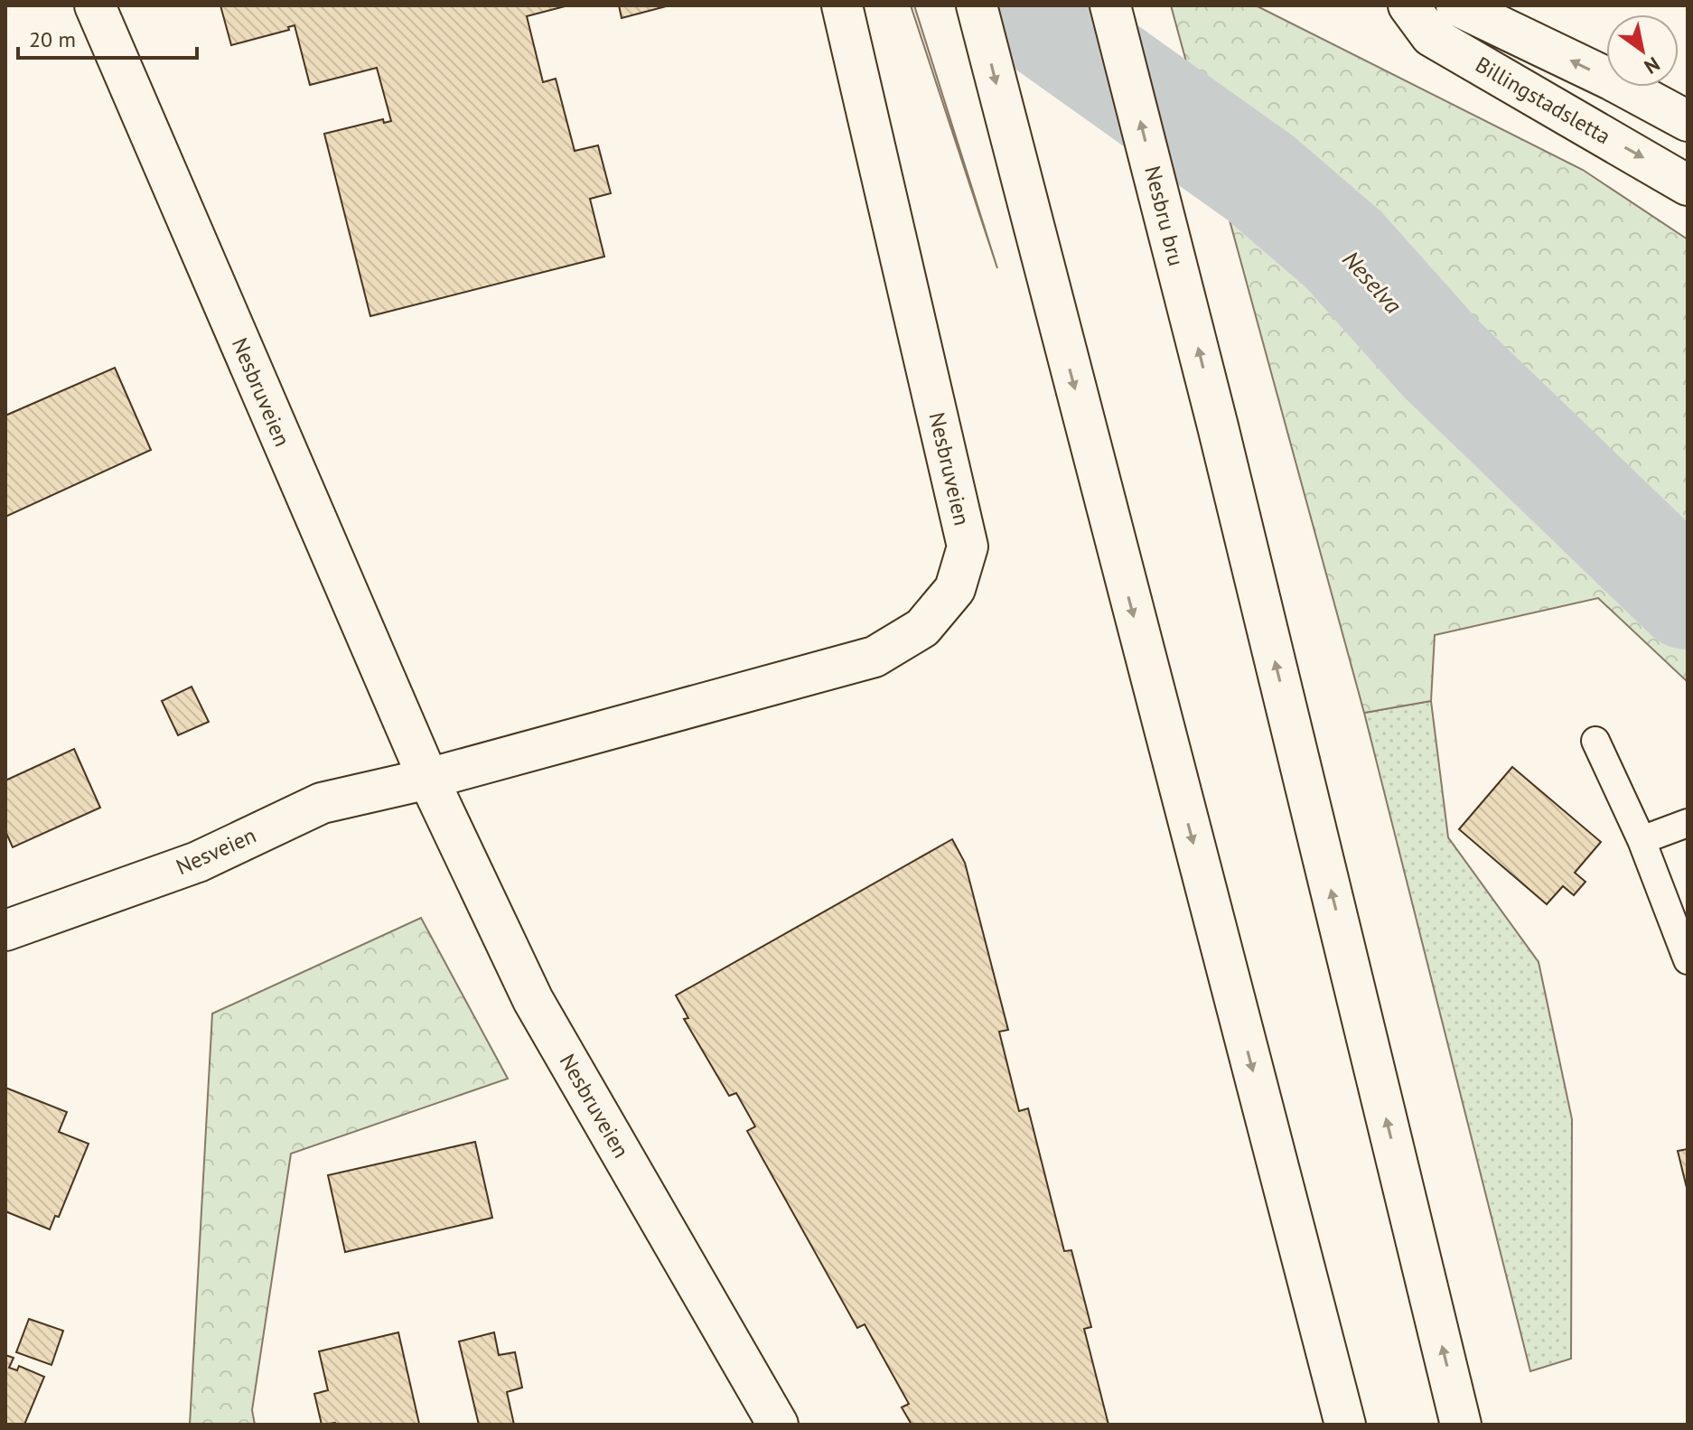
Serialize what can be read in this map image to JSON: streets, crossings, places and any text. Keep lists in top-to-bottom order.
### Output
{
  "streets": {
    "main road": [
      "Billingstadsletta",
      "Nesbru bru",
      "Nesbruveien",
      "Nesveien"
    ]
  },
  "crossings": [
    ["Nesbruveien", "Nesveien"]
  ],
  "water": ["Neselva"],
  "scale_bar": "20 m",
  "north": "bottom right"
}
